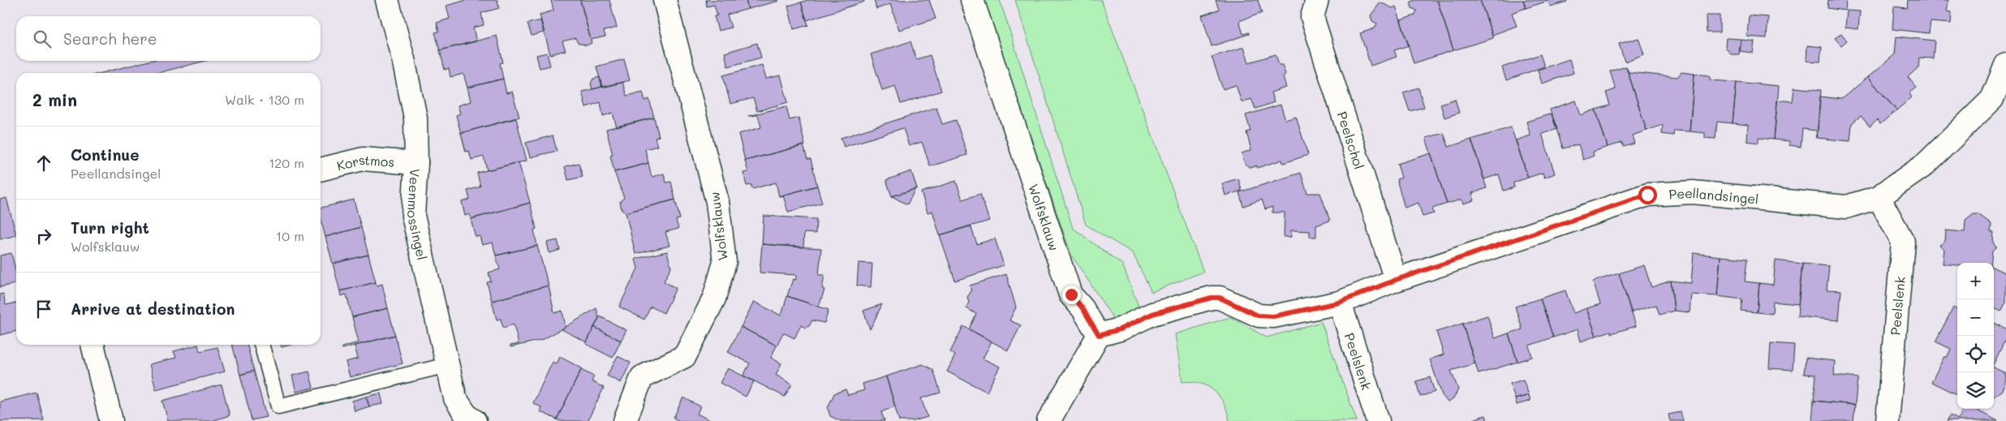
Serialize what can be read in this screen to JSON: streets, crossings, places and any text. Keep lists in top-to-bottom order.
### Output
{
  "streets": {
    "street": [
      "Peelschol",
      "Korstmos",
      "Peellandsingel",
      "Veenmossingel",
      "Wolfsklauw",
      "Peelslenk"
    ]
  },
  "crossings": [
    ["Peelschol", "Peellandsingel"],
    ["Korstmos", "Veenmossingel"],
    ["Peellandsingel", "Wolfsklauw"],
    ["Peellandsingel", "Peelslenk"]
  ],
  "page": {
    "search": "Search here",
    "heading": ["2 min", "Walk · 130 m"],
    "list": [
      ["Continue", "Peellandsingel", "120 m"],
      ["Turn right", "Wolfsklauw", "10 m"],
      "Arrive at destination"
    ],
    "map_buttons": ["+", "−"]
  }
}
